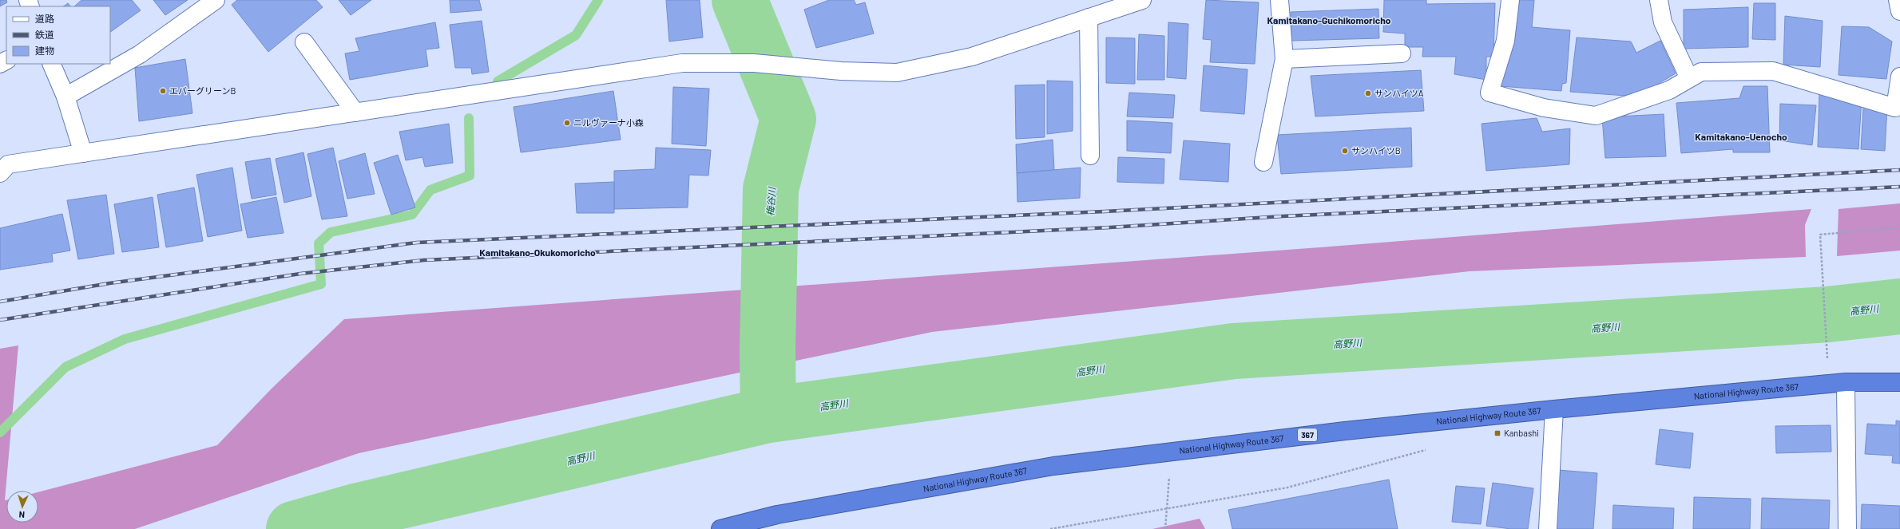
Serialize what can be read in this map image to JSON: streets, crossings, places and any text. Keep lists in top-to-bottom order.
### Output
{
  "streets": {
    "highway": ["National Highway Route 367", "367"]
  },
  "districts": ["Kamitakano-Guchikomoricho", "Kamitakano-Uenocho", "Kamitakano-Okukomoricho"],
  "water": ["梅谷川", "高野川"],
  "places": {
    "other": [
      "エバーグリーンB",
      "サンハイツA",
      "ニルヴァーナ小森",
      "サンハイツB"
    ],
    "transit": ["Kanbashi"]
  },
  "legend": ["道路", "鉄道", "建物"],
  "north": "bottom"
}
